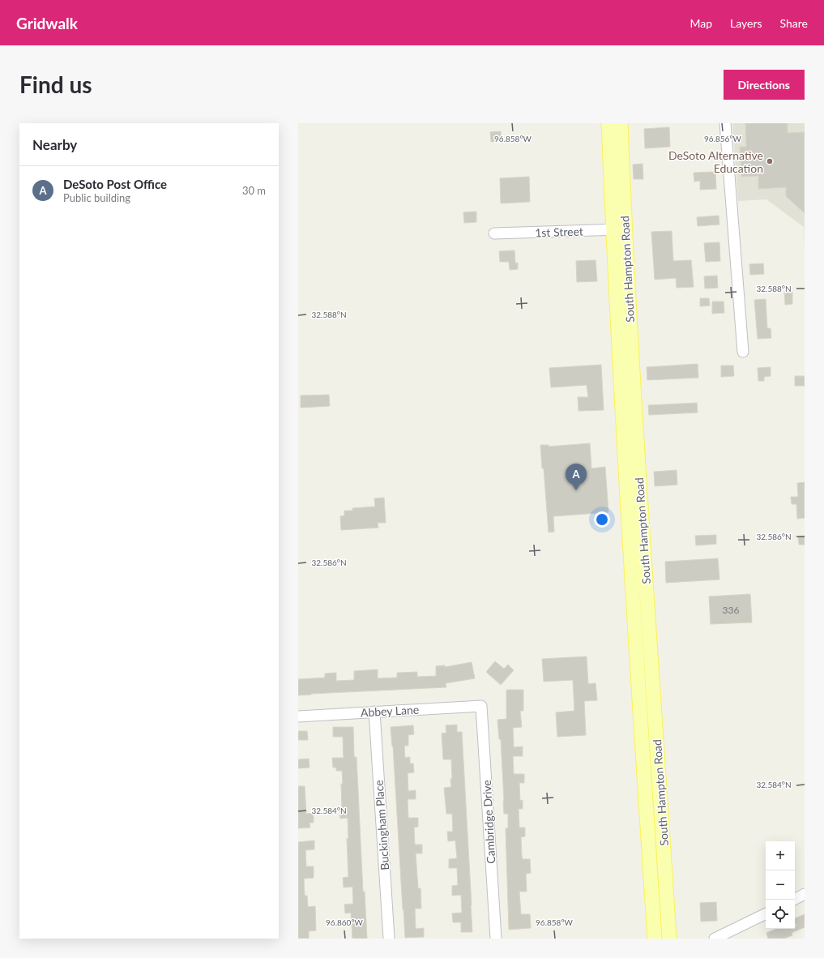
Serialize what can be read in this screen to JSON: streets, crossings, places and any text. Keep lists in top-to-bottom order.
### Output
{
  "streets": {
    "main road": ["South Hampton Road"],
    "street": [
      "1st Street",
      "Abbey Lane",
      "Cambridge Drive",
      "Buckingham Place"
    ]
  },
  "crossings": [
    ["1st Street", "South Hampton Road"],
    ["Abbey Lane", "Cambridge Drive"],
    ["Abbey Lane", "Buckingham Place"]
  ],
  "places": ["DeSoto Alternative Education"],
  "house_numbers": ["336"],
  "page": {
    "header": "Gridwalk",
    "nav": ["Map", "Layers", "Share"],
    "buttons": "Directions",
    "title": "Find us",
    "heading": "Nearby",
    "list": [
      {
        "mark": "A",
        "name": "DeSoto Post Office",
        "note": "Public building",
        "value": "30 m"
      }
    ],
    "pins": "A",
    "map_buttons": ["+", "−"]
  },
  "coordinates": [
    "96.858°W",
    "96.856°W",
    "32.588°N",
    "32.586°N",
    "32.584°N",
    "96.860°W"
  ]
}
